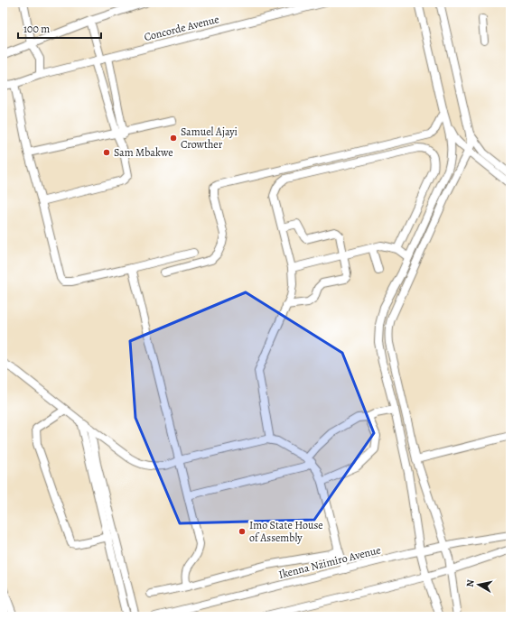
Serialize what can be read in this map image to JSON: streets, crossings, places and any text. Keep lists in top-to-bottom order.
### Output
{
  "streets": {
    "street": ["Concorde Avenue", "Ikenna Nzimiro Avenue"]
  },
  "places": ["Samuel Ajayi Crowther", "Sam Mbakwe", "Imo State House of Assembly"],
  "scale_bar": "100 m",
  "north": "left"
}
